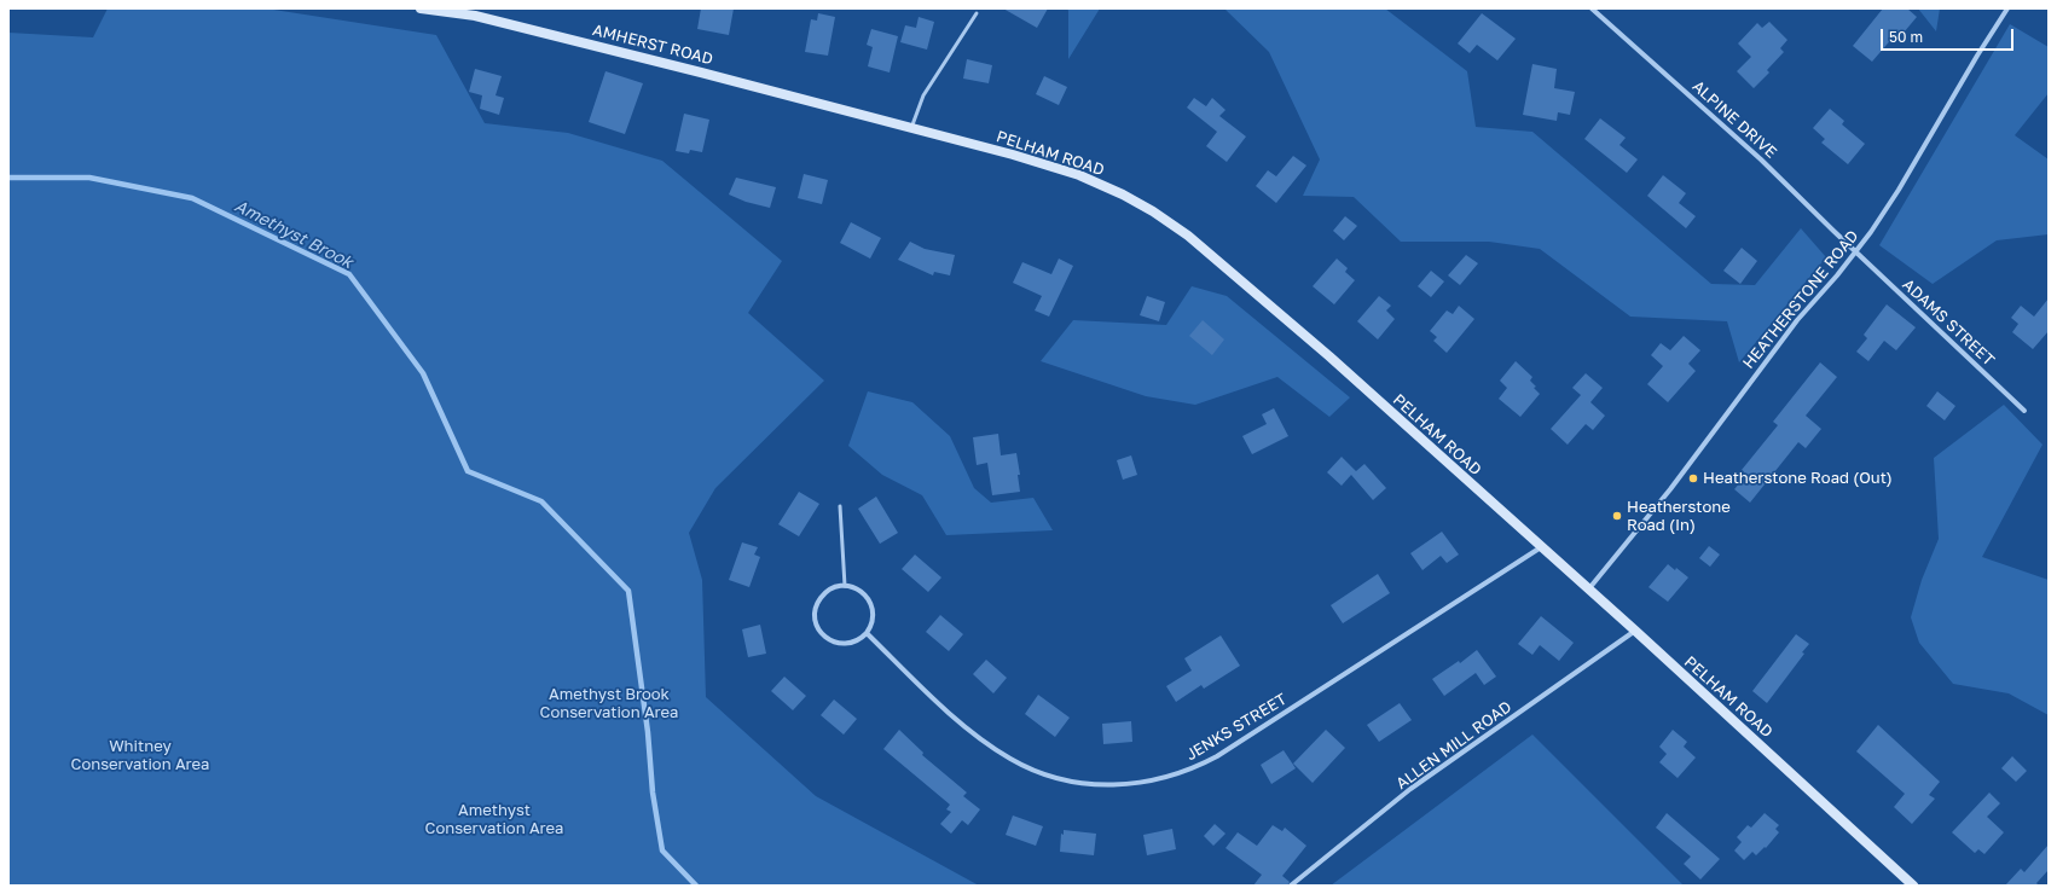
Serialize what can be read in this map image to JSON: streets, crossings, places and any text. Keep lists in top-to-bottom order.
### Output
{
  "streets": {
    "main road": ["AMHERST ROAD", "PELHAM ROAD"],
    "street": [
      "ALPINE DRIVE",
      "HEATHERSTONE ROAD",
      "ADAMS STREET",
      "JENKS STREET",
      "ALLEN MILL ROAD"
    ]
  },
  "crossings": [
    ["AMHERST ROAD", "PELHAM ROAD"],
    ["ALPINE DRIVE", "HEATHERSTONE ROAD"],
    ["ALPINE DRIVE", "ADAMS STREET"],
    ["PELHAM ROAD", "HEATHERSTONE ROAD"],
    ["PELHAM ROAD", "JENKS STREET"],
    ["PELHAM ROAD", "ALLEN MILL ROAD"],
    ["HEATHERSTONE ROAD", "ADAMS STREET"]
  ],
  "water": ["Amethyst Brook"],
  "parks": ["Amethyst Brook Conservation Area", "Whitney Conservation Area", "Amethyst Conservation Area"],
  "places": ["Heatherstone Road (Out)", "Heatherstone Road (In)"],
  "scale_bar": "50 m"
}
